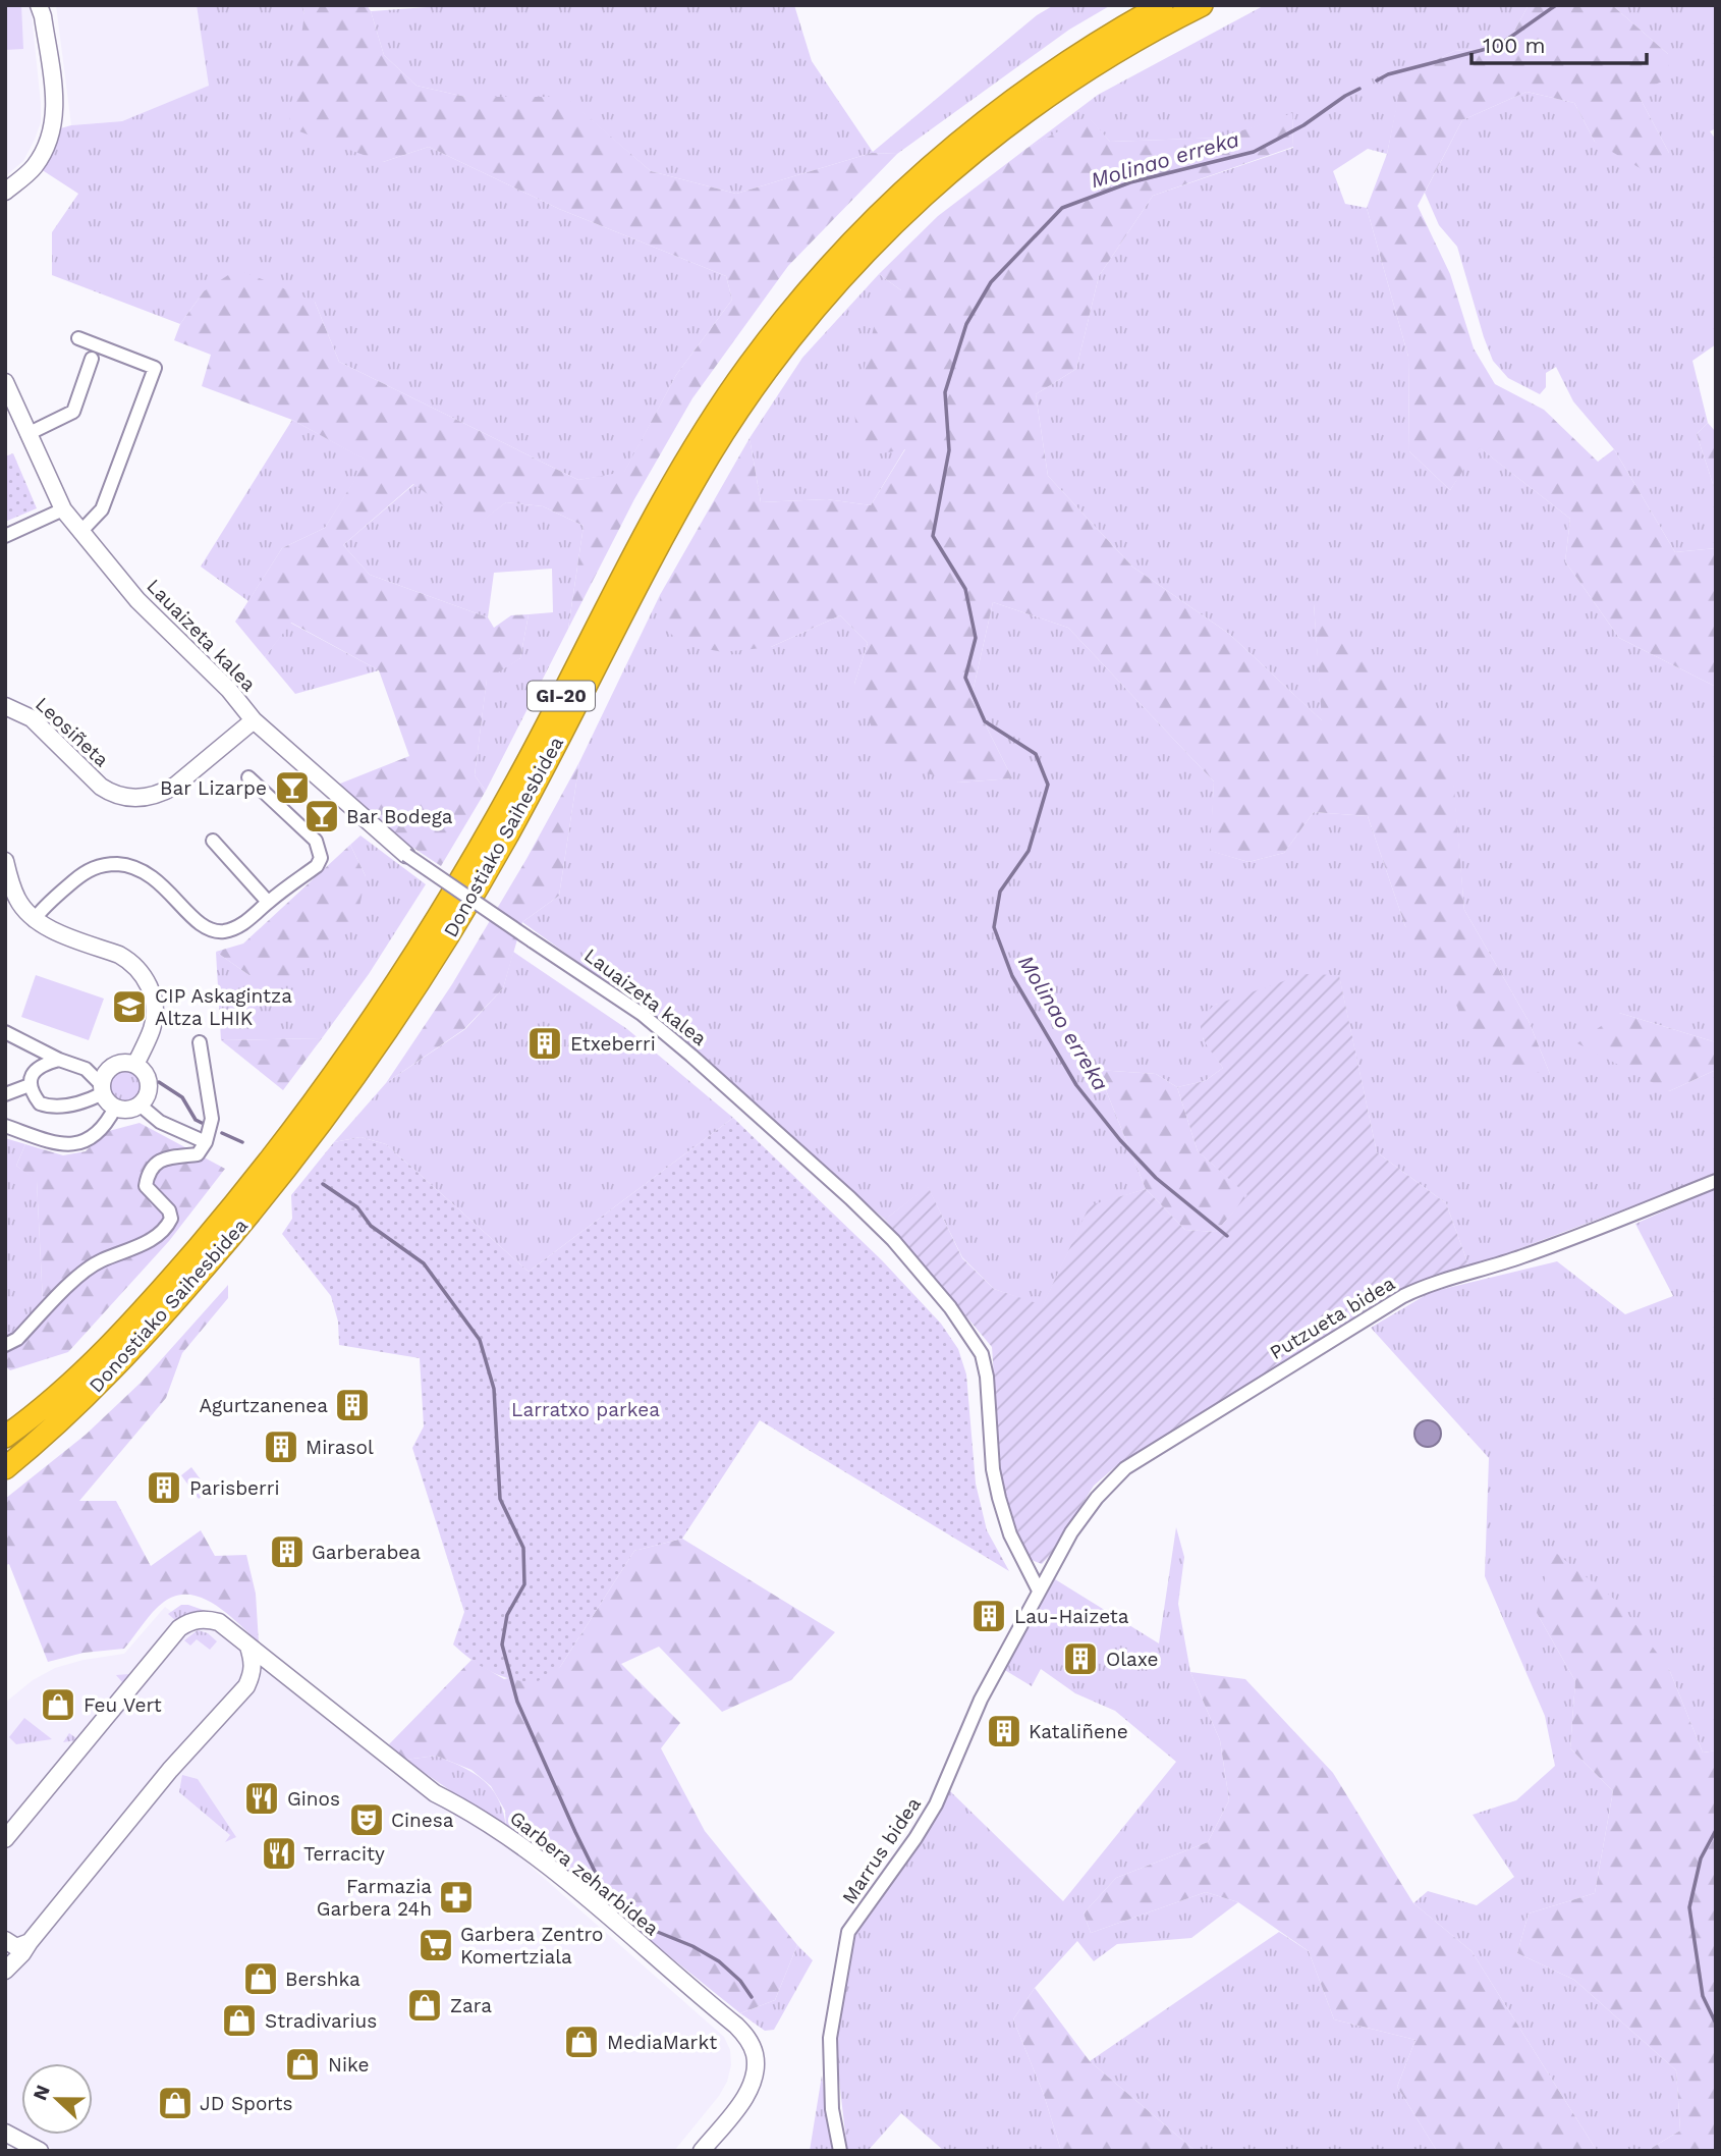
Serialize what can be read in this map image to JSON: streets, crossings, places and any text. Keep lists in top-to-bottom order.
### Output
{
  "streets": {
    "highway": ["GI-20", "Donostiako Saihesbidea"],
    "street": [
      "Lauaizeta kalea",
      "Leosiñeta",
      "Putzueta bidea",
      "Marrus bidea",
      "Garbera zeharbidea"
    ]
  },
  "crossings": [
    ["Lauaizeta kalea", "Leosiñeta"],
    ["Lauaizeta kalea", "Putzueta bidea"],
    ["Lauaizeta kalea", "Marrus bidea"],
    ["Putzueta bidea", "Marrus bidea"]
  ],
  "water": ["Molinao erreka"],
  "parks": ["Larratxo parkea"],
  "places": {
    "bar": ["Bar Lizarpe", "Bar Bodega"],
    "school or university": ["CIP Askagintza Altza LHIK"],
    "building": [
      "Etxeberri",
      "Agurtzanenea",
      "Mirasol",
      "Parisberri",
      "Garberabea",
      "Lau-Haizeta",
      "Olaxe",
      "Kataliñene"
    ],
    "shop": [
      "Feu Vert",
      "Bershka",
      "Zara",
      "Stradivarius",
      "MediaMarkt",
      "Nike",
      "JD Sports"
    ],
    "restaurant": ["Ginos", "Terracity"],
    "theatre": ["Cinesa"],
    "pharmacy": ["Farmazia Garbera 24h"],
    "supermarket": ["Garbera Zentro Komertziala"]
  },
  "scale_bar": "100 m",
  "north": "left"
}
